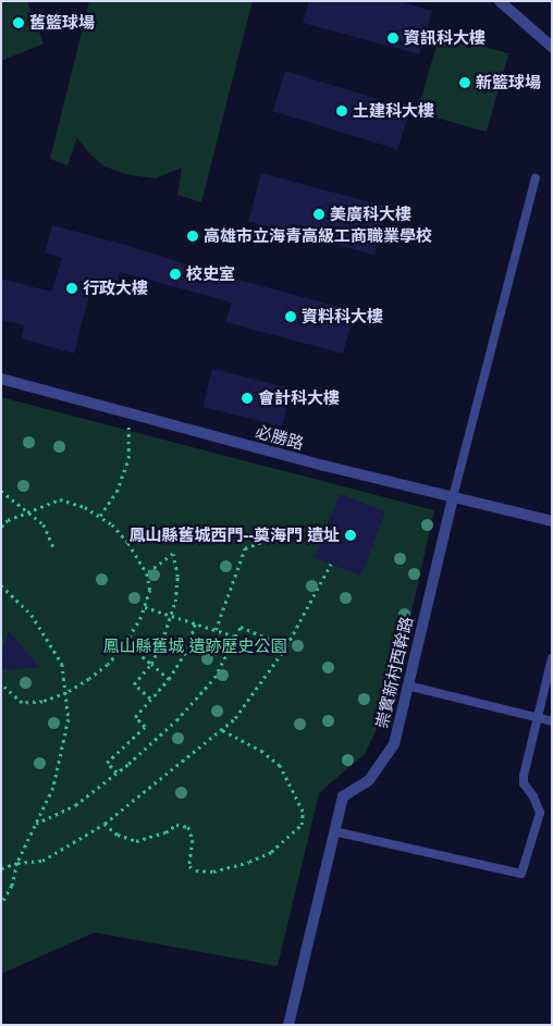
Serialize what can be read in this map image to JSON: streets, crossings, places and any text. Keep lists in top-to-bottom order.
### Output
{
  "streets": {
    "street": ["必勝路", "崇實新村西幹路"]
  },
  "crossings": [
    ["必勝路", "崇實新村西幹路"]
  ],
  "parks": ["鳳山縣舊城 遺跡歷史公園"],
  "places": [
    "舊籃球場",
    "資訊科大樓",
    "新籃球場",
    "土建科大樓",
    "美廣科大樓",
    "高雄市立海青高級工商職業學校",
    "校史室",
    "行政大樓",
    "資料科大樓",
    "會計科大樓",
    "鳳山縣舊城西門--奠海門 遺址"
  ]
}
